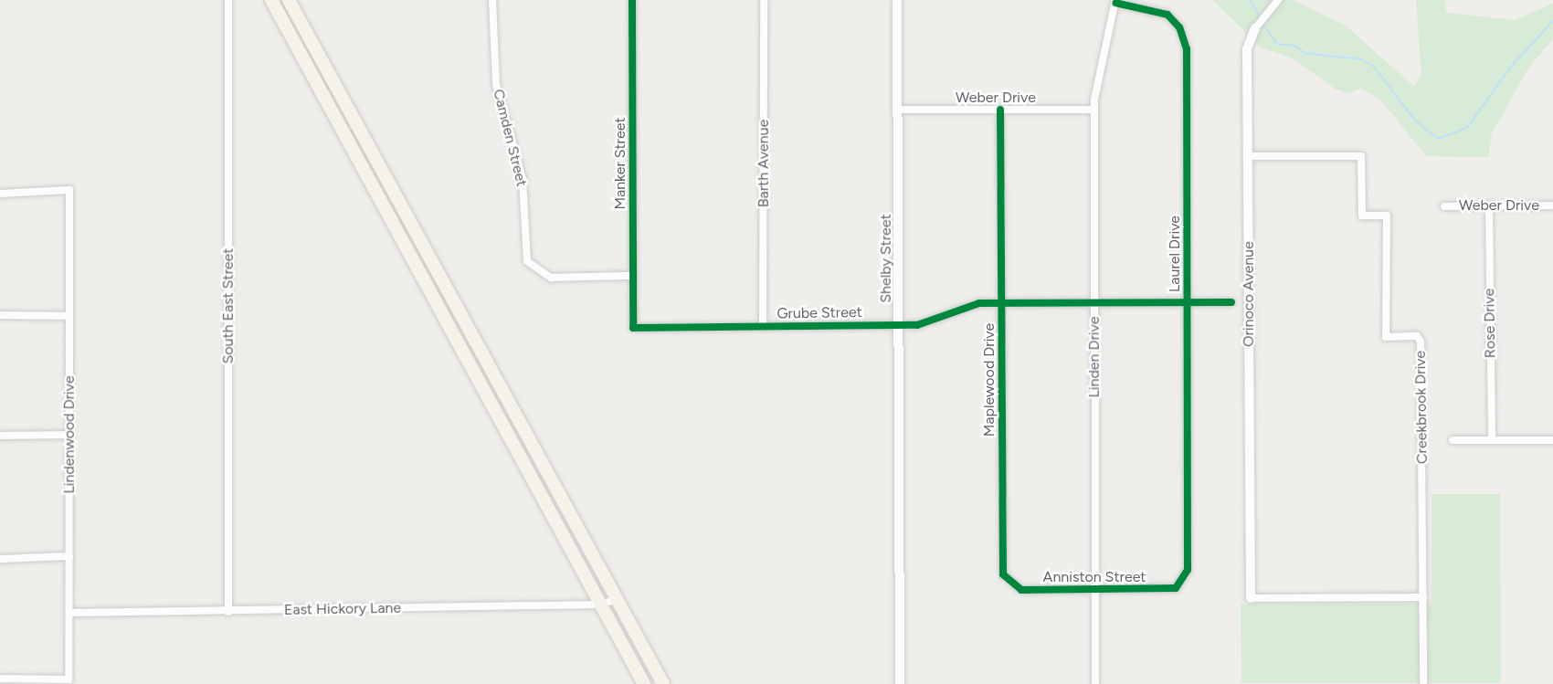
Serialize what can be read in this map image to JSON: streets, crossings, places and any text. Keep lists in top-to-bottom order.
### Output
{
  "streets": {
    "street": [
      "Weber Drive",
      "Camden Street",
      "Manker Street",
      "Barth Avenue",
      "Laurel Drive",
      "Shelby Street",
      "Orinoco Avenue",
      "South East Street",
      "Grube Street",
      "Rose Drive",
      "Linden Drive",
      "Maplewood Drive",
      "Creekbrook Drive",
      "Lindenwood Drive",
      "Anniston Street",
      "East Hickory Lane"
    ]
  },
  "crossings": [
    ["Weber Drive", "Shelby Street"],
    ["Weber Drive", "Rose Drive"],
    ["Weber Drive", "Linden Drive"],
    ["Weber Drive", "Maplewood Drive"],
    ["Camden Street", "Manker Street"],
    ["Manker Street", "Grube Street"],
    ["Barth Avenue", "Grube Street"],
    ["Laurel Drive", "Grube Street"],
    ["Laurel Drive", "Linden Drive"],
    ["Laurel Drive", "Anniston Street"],
    ["Shelby Street", "Grube Street"],
    ["Orinoco Avenue", "Creekbrook Drive"],
    ["South East Street", "East Hickory Lane"],
    ["Grube Street", "Linden Drive"],
    ["Grube Street", "Maplewood Drive"],
    ["Linden Drive", "Anniston Street"],
    ["Maplewood Drive", "Anniston Street"],
    ["Lindenwood Drive", "East Hickory Lane"]
  ]
}
